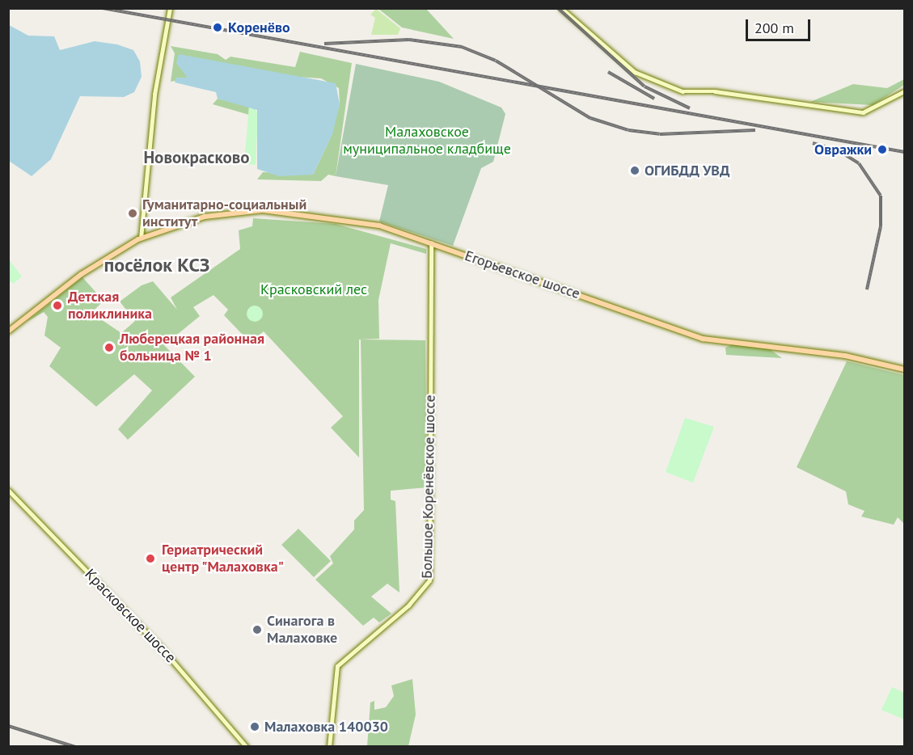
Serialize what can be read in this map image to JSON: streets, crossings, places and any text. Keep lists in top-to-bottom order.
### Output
{
  "streets": {
    "main road": ["Егорьевское шоссе", "Большое Коренёвское шоссе", "Красковское шоссе"]
  },
  "crossings": [
    ["Егорьевское шоссе", "Большое Коренёвское шоссе"]
  ],
  "districts": ["Новокрасково", "посёлок КСЗ"],
  "parks": ["Малаховское муниципальное кладбище", "Красковский лес"],
  "places": [
    "Коренёво",
    "Овражки",
    "ОГИБДД УВД",
    "Гуманитарно-социальный институт",
    "Детская поликлиника",
    "Люберецкая районная больница № 1",
    "Гериатрический центр \"Малаховка\"",
    "Синагога в Малаховке",
    "Малаховка 140030"
  ],
  "scale_bar": "200 m"
}
